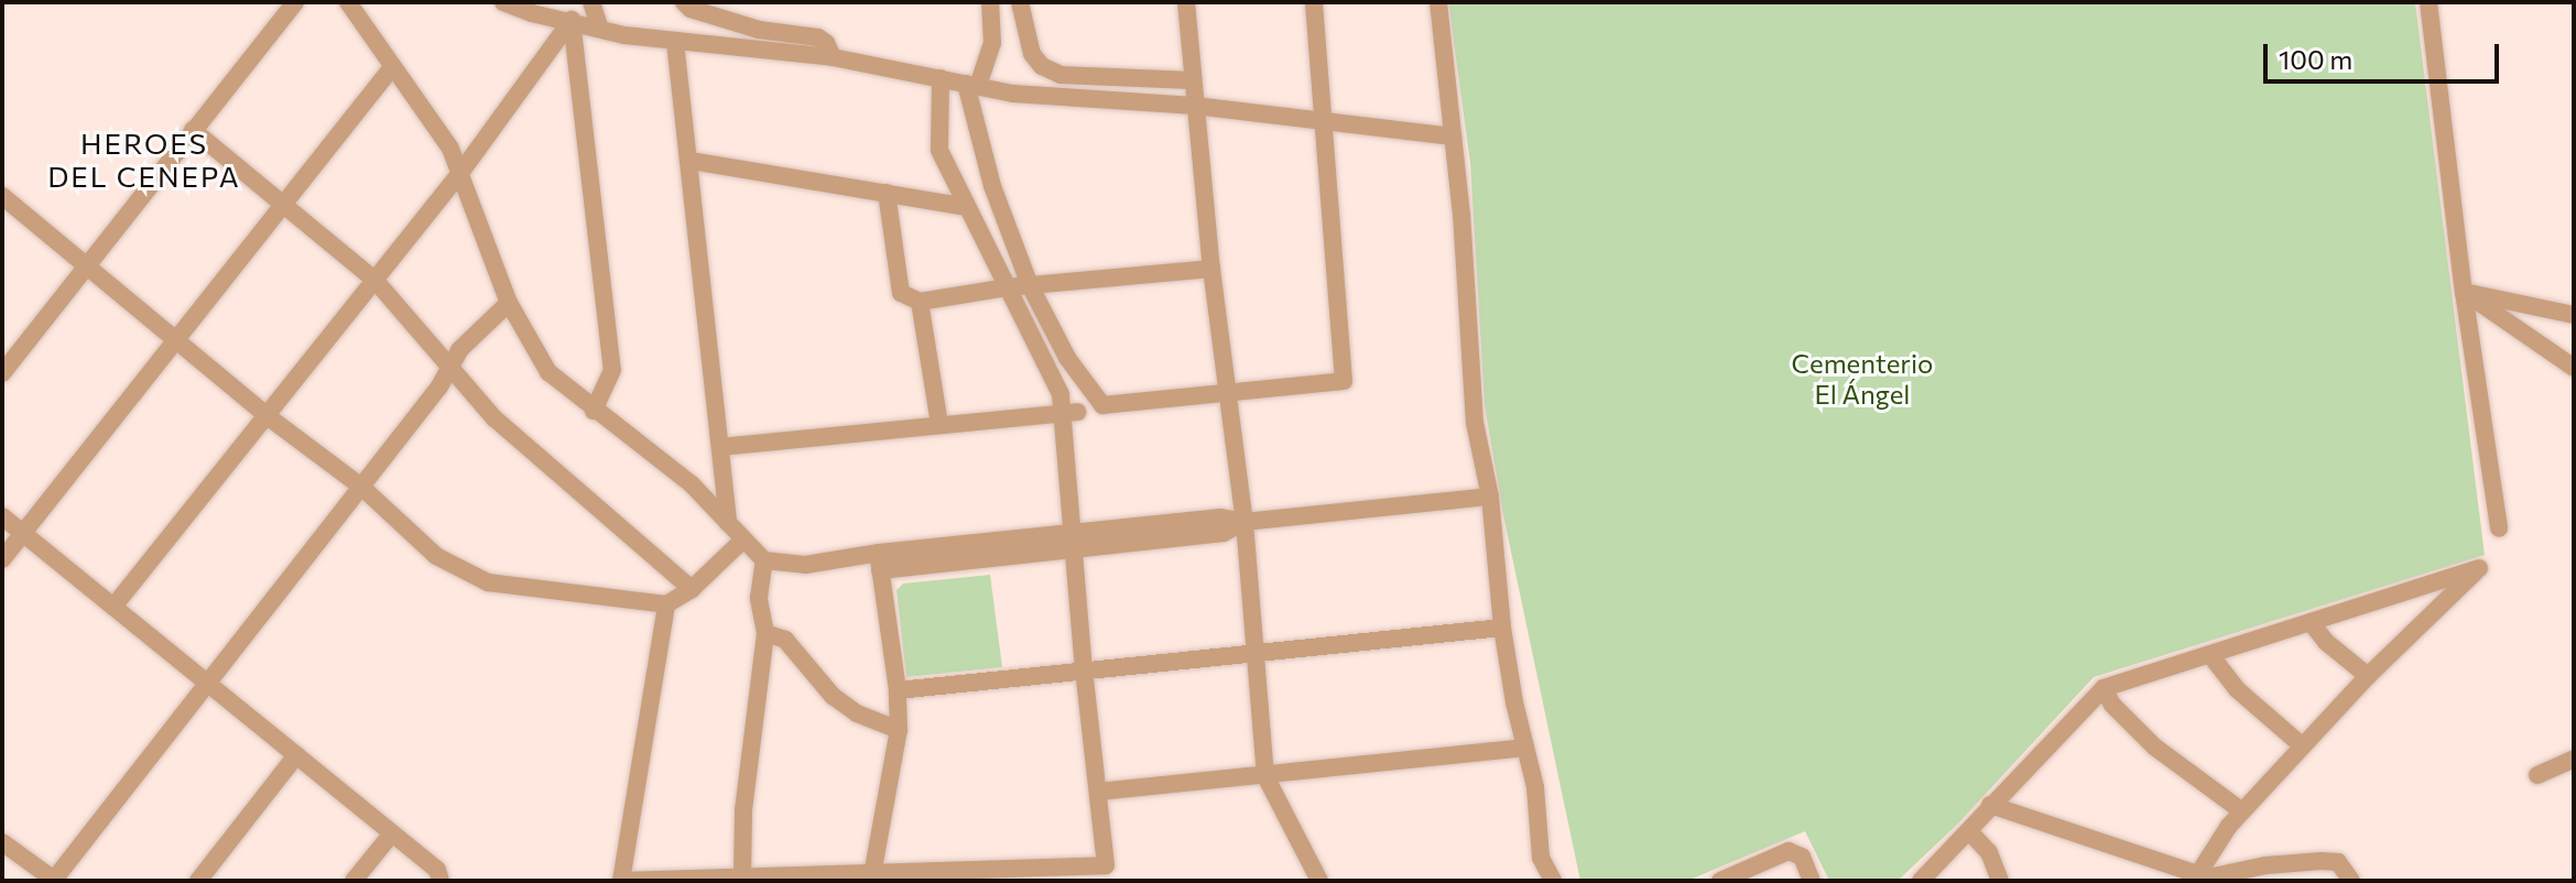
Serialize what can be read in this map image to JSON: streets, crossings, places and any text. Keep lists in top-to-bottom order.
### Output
{
  "districts": ["HEROES DEL CENEPA"],
  "parks": ["Cementerio El Ángel"],
  "scale_bar": "100 m"
}
